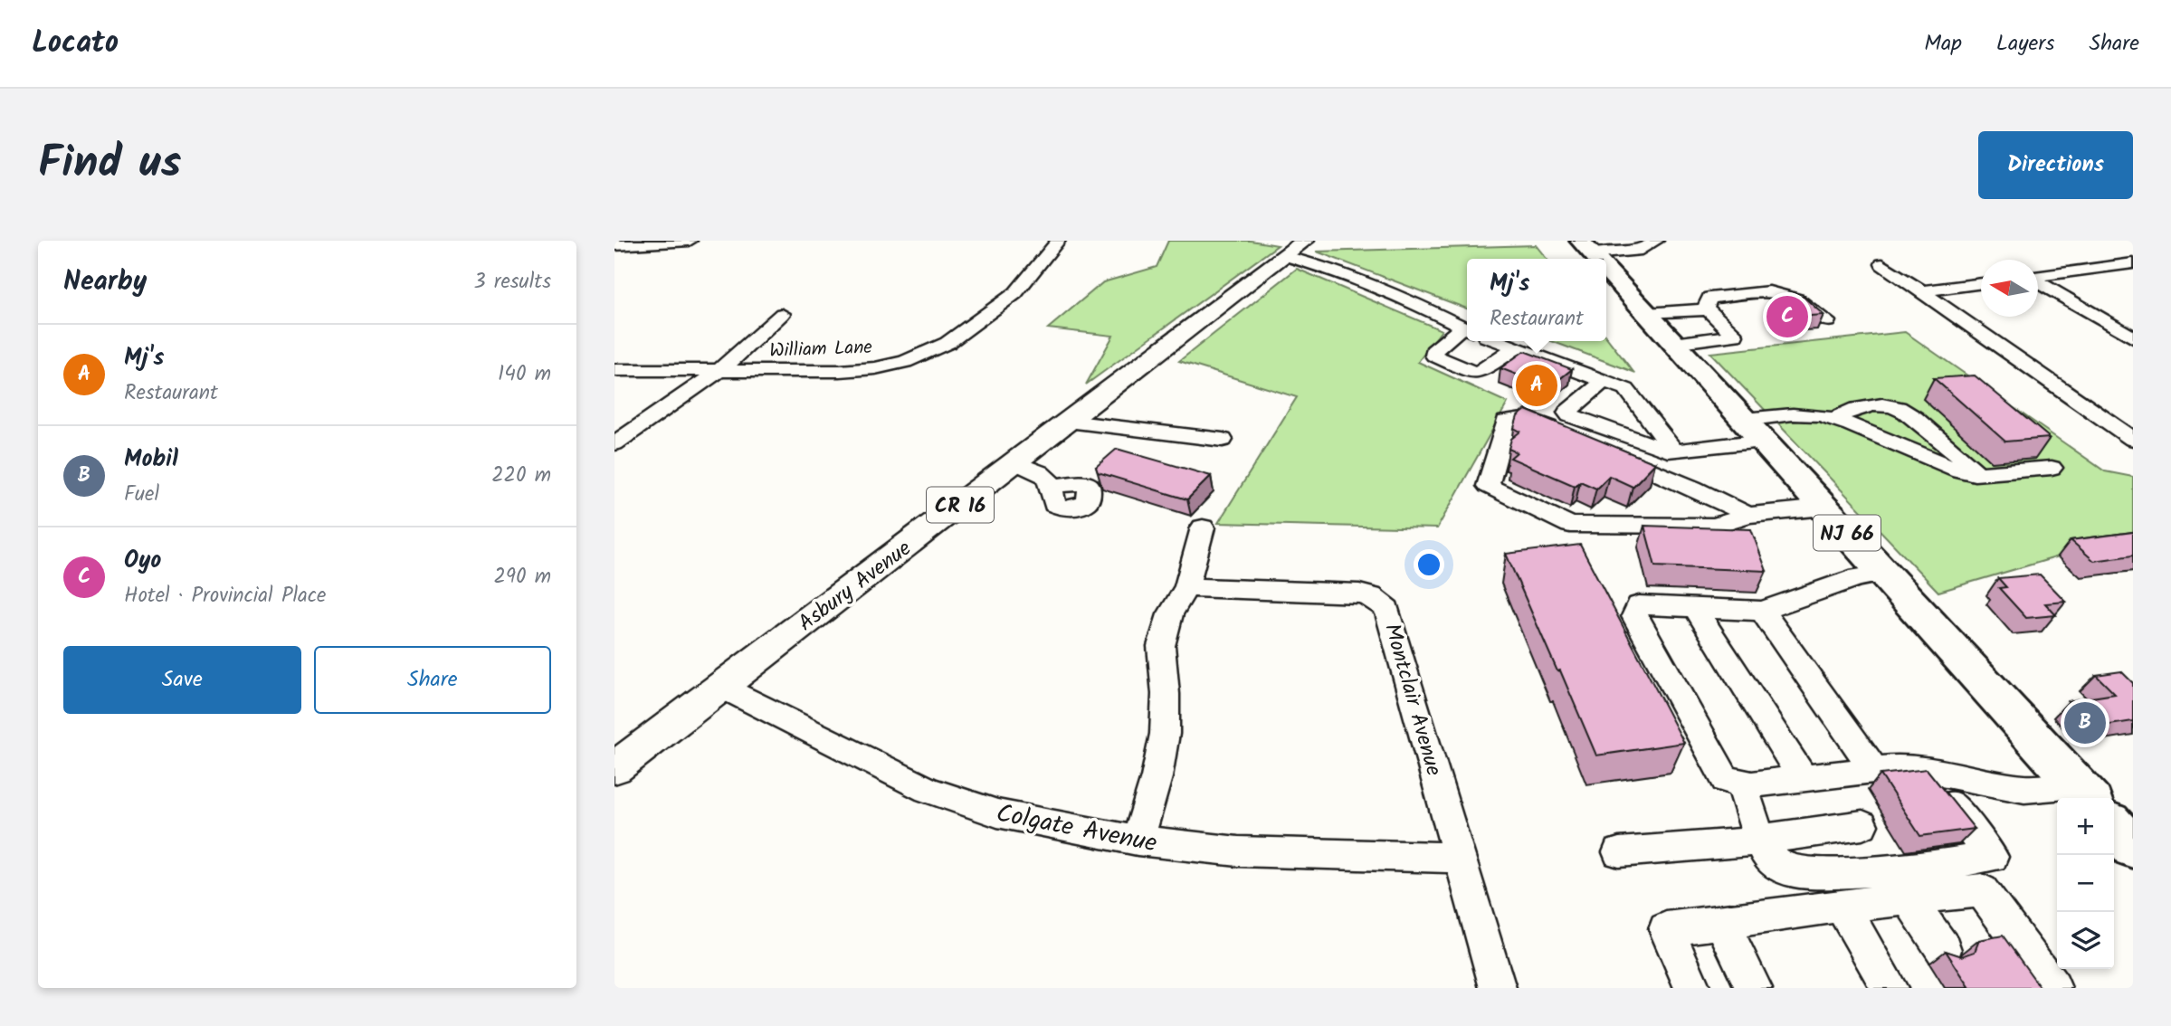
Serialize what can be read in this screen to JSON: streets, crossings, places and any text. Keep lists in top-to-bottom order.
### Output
{
  "streets": {
    "highway": ["NJ 66"],
    "main road": ["CR 16", "Asbury Avenue"],
    "street": ["William Lane", "Montclair Avenue", "Colgate Avenue"]
  },
  "crossings": [
    ["Asbury Avenue", "Colgate Avenue"],
    ["Montclair Avenue", "Colgate Avenue"]
  ],
  "north": "left",
  "page": {
    "header": "Locato",
    "nav": ["Map", "Layers", "Share"],
    "title": "Find us",
    "buttons": [
      "Directions",
      ["Save", "Share"]
    ],
    "heading": ["Nearby", "3 results"],
    "popup": ["Mj's", "Restaurant"],
    "pins": ["C", "A", "B"],
    "list": [
      {
        "mark": "A",
        "name": "Mj's",
        "note": "Restaurant",
        "value": "140 m"
      },
      {
        "mark": "B",
        "name": "Mobil",
        "note": "Fuel",
        "value": "220 m"
      },
      {
        "mark": "C",
        "name": "Oyo",
        "note": "Hotel · Provincial Place",
        "value": "290 m"
      }
    ],
    "map_buttons": ["+", "−"]
  }
}
